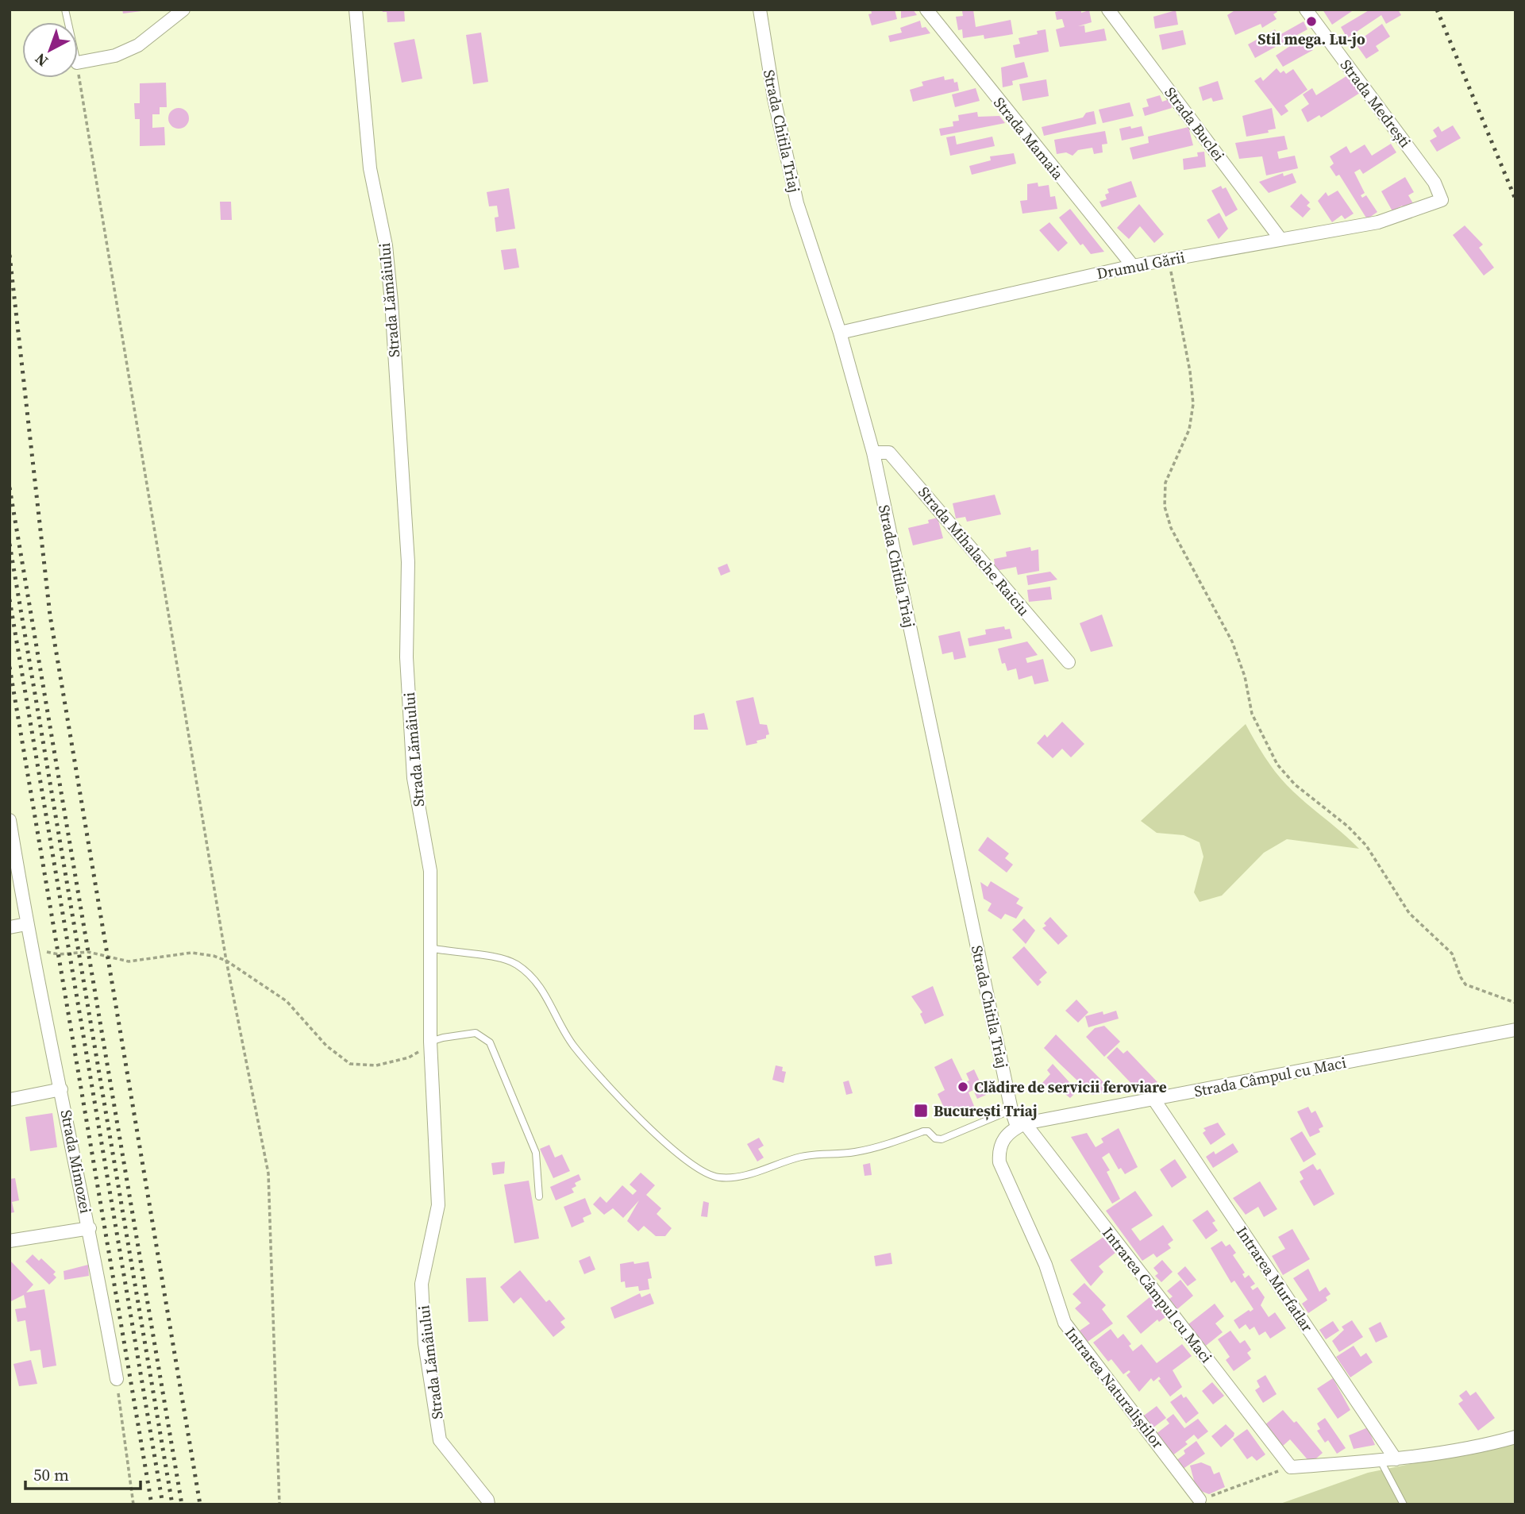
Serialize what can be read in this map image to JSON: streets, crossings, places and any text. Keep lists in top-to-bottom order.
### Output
{
  "streets": {
    "street": [
      "Strada Medrești",
      "Strada Buclei",
      "Strada Chitila Triaj",
      "Strada Mamaia",
      "Drumul Gării",
      "Strada Lămâiului",
      "Strada Mihalache Raiciu",
      "Strada Câmpul cu Maci",
      "Strada Mimozei",
      "Intrarea Murfatlar",
      "Intrarea Câmpul cu Maci",
      "Intrarea Naturaliștilor"
    ]
  },
  "crossings": [
    ["Strada Medrești", "Drumul Gării"],
    ["Strada Buclei", "Drumul Gării"],
    ["Strada Chitila Triaj", "Drumul Gării"],
    ["Strada Chitila Triaj", "Strada Mihalache Raiciu"],
    ["Strada Chitila Triaj", "Strada Câmpul cu Maci"],
    ["Strada Chitila Triaj", "Intrarea Câmpul cu Maci"],
    ["Strada Chitila Triaj", "Intrarea Naturaliștilor"],
    ["Strada Mamaia", "Drumul Gării"],
    ["Strada Câmpul cu Maci", "Intrarea Murfatlar"],
    ["Strada Câmpul cu Maci", "Intrarea Câmpul cu Maci"],
    ["Strada Câmpul cu Maci", "Intrarea Naturaliștilor"],
    ["Intrarea Câmpul cu Maci", "Intrarea Naturaliștilor"]
  ],
  "places": {
    "other": ["Stil mega. Lu-jo", "Clădire de servicii feroviare"],
    "transit": ["București Triaj"]
  },
  "scale_bar": "50 m",
  "north": "bottom left"
}
